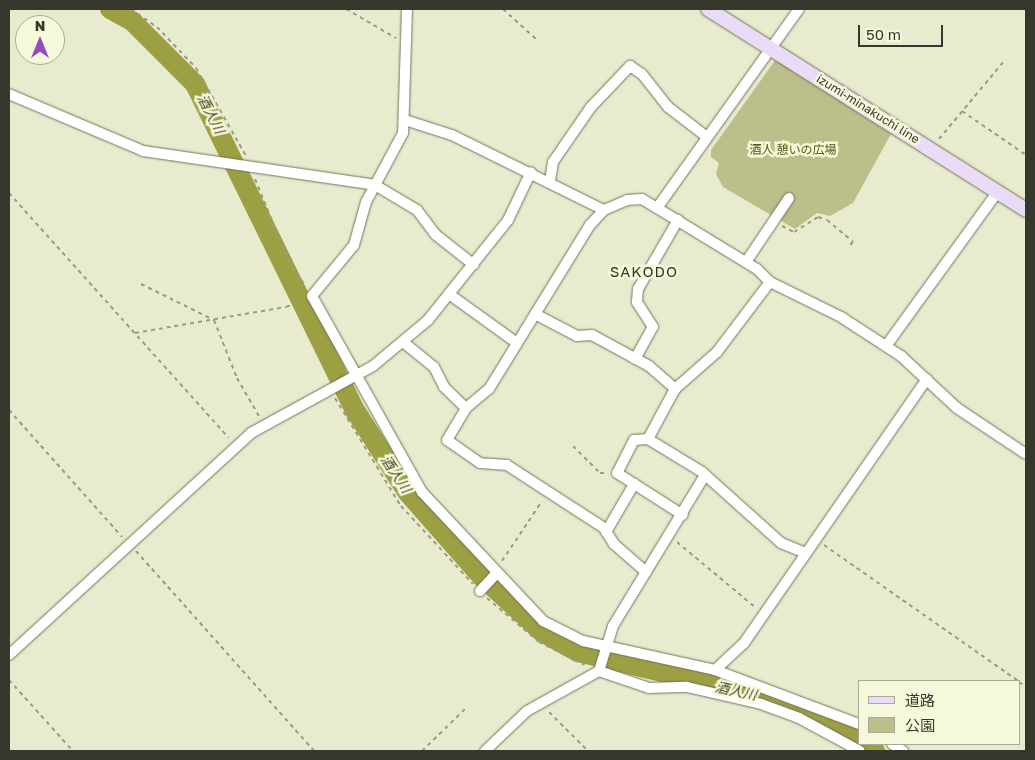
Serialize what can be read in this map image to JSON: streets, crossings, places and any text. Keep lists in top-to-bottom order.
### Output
{
  "streets": {
    "main road": ["izumi-minakuchi line"]
  },
  "districts": ["SAKODO"],
  "water": ["酒人川"],
  "parks": ["酒人 憩いの広場"],
  "legend": ["道路", "公園"],
  "scale_bar": "50 m",
  "north": "top"
}
